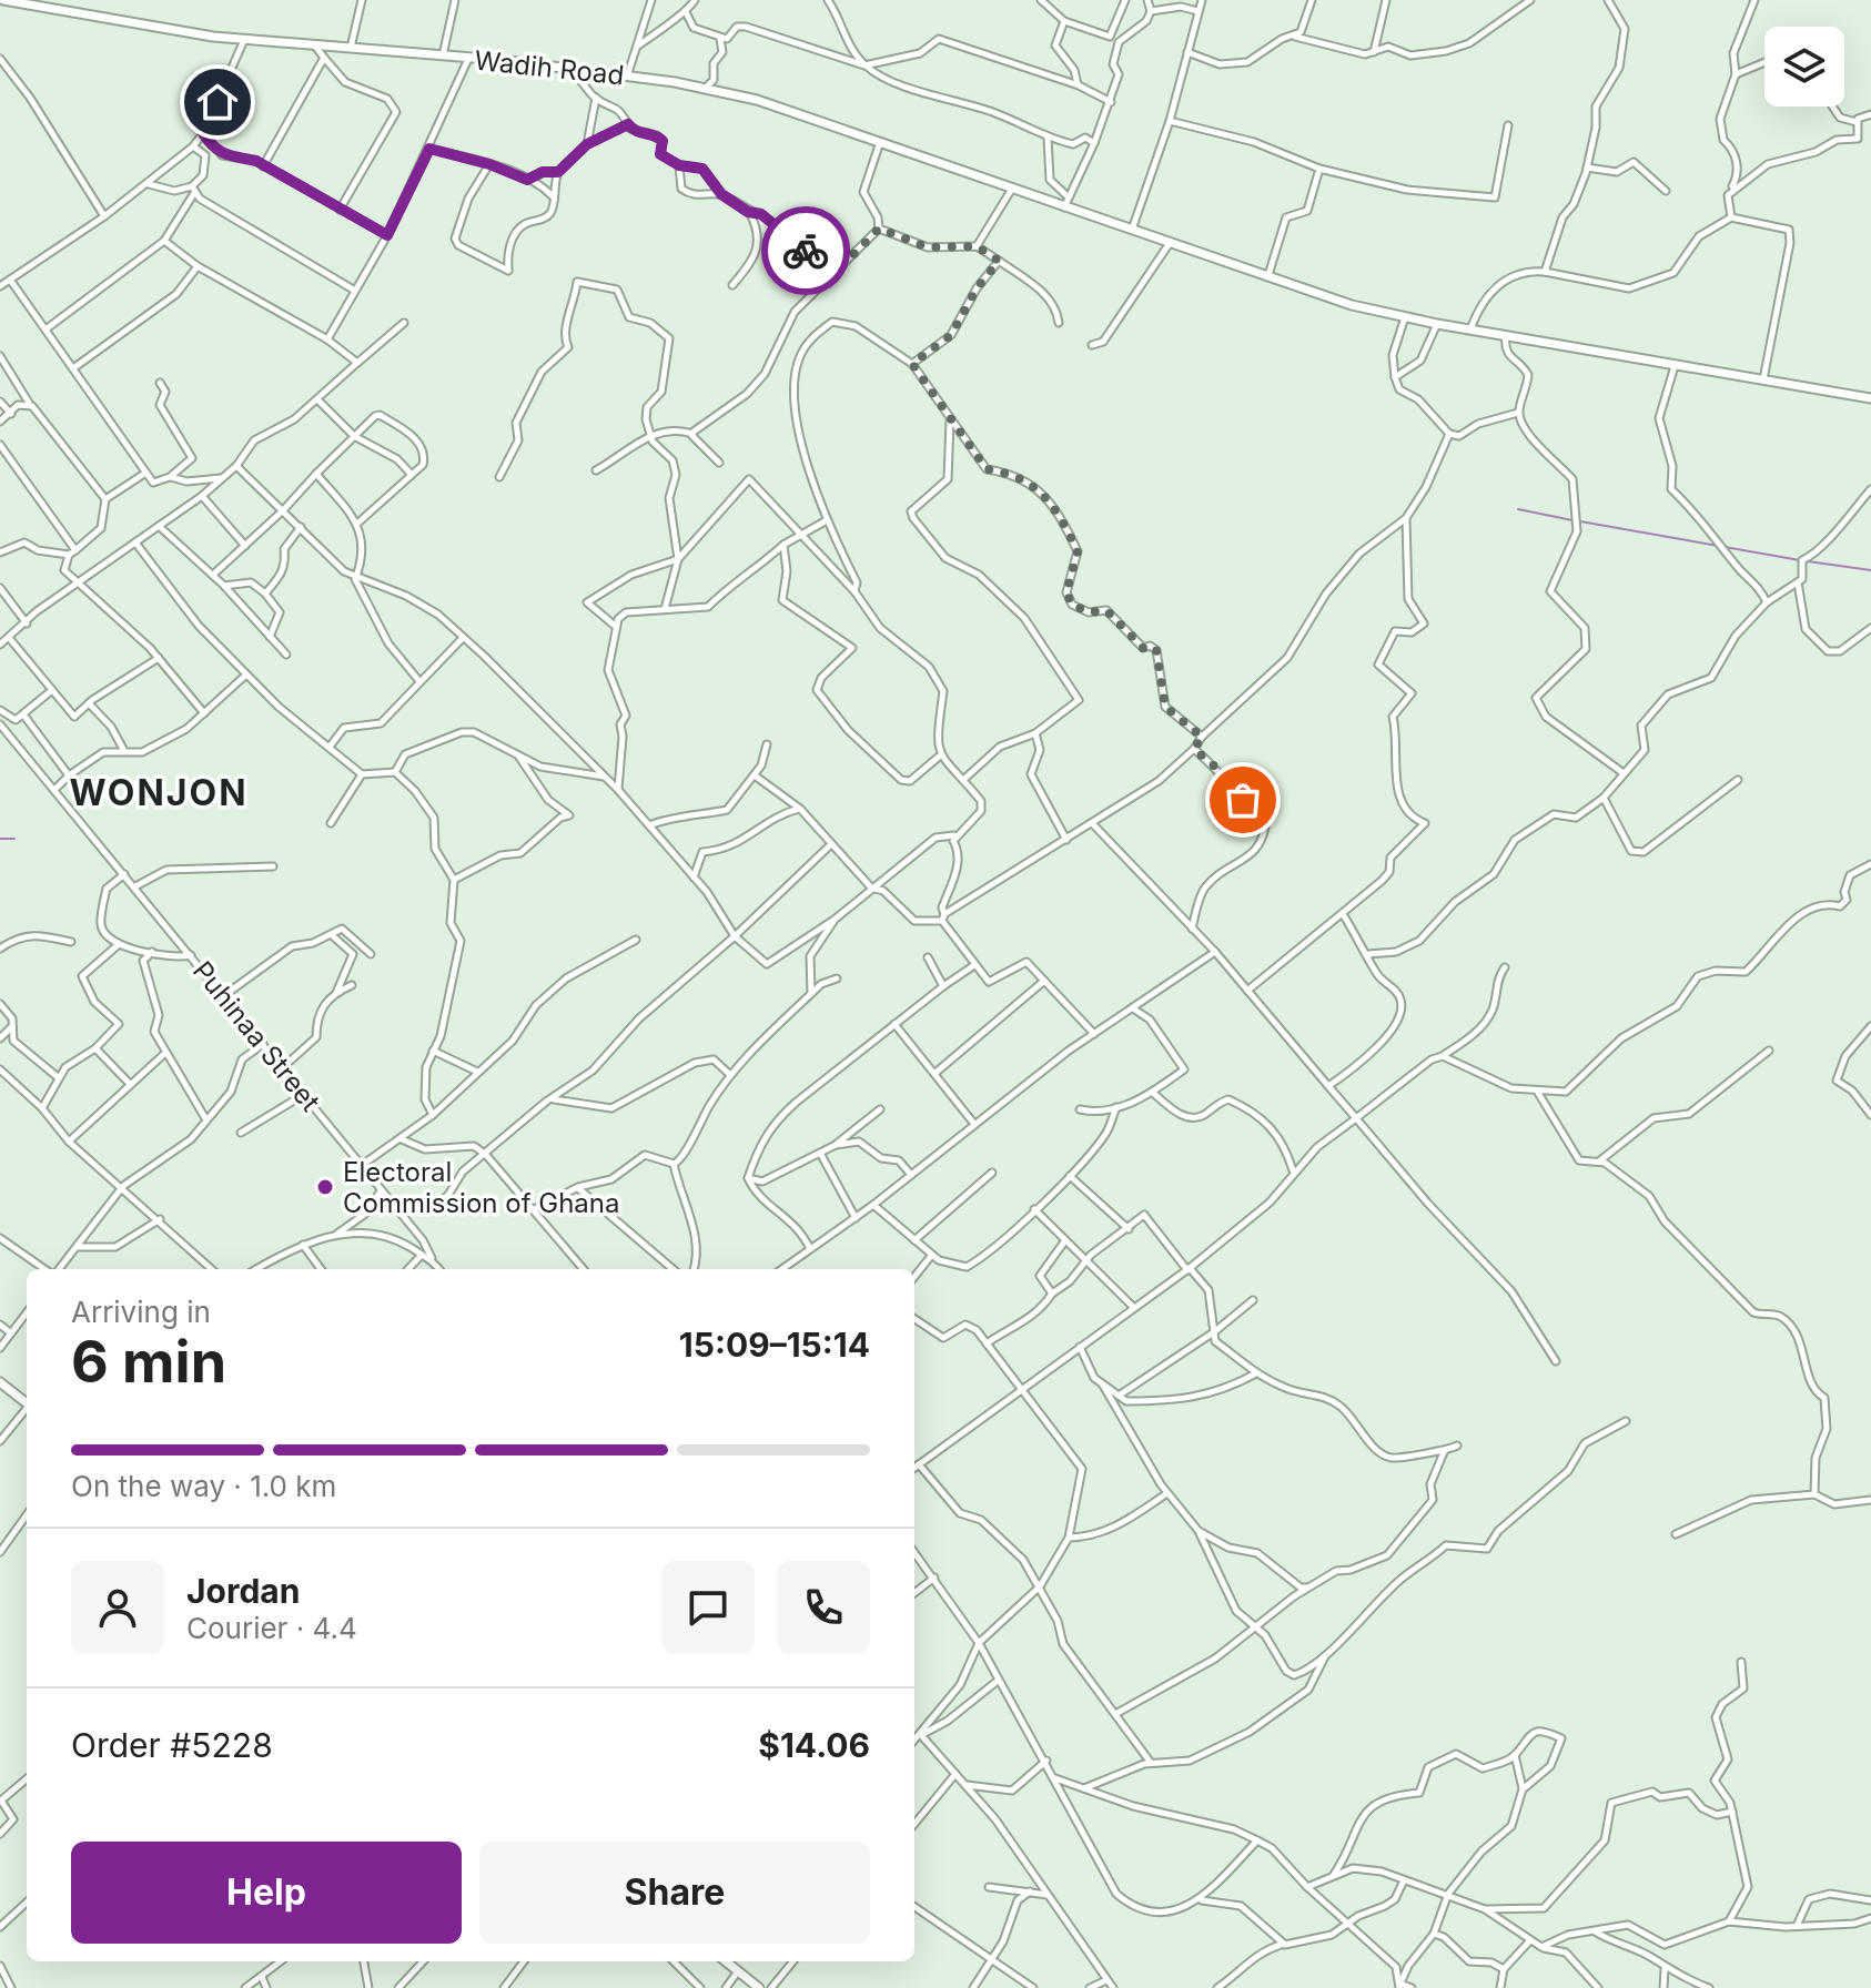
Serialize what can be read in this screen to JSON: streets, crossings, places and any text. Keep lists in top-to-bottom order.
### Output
{
  "streets": {
    "street": ["Wadih Road", "Puhinaa Street"]
  },
  "districts": ["WONJON"],
  "places": ["Electoral Commission of Ghana"],
  "page": {
    "heading": ["6 min", "Arriving in", "15:09–15:14"],
    "panel": [
      "Jordan",
      "Courier · 4.4",
      "Order #5228",
      "$14.06"
    ],
    "bar": "On the way · 1.0 km",
    "buttons": ["Help", "Share"]
  }
}
